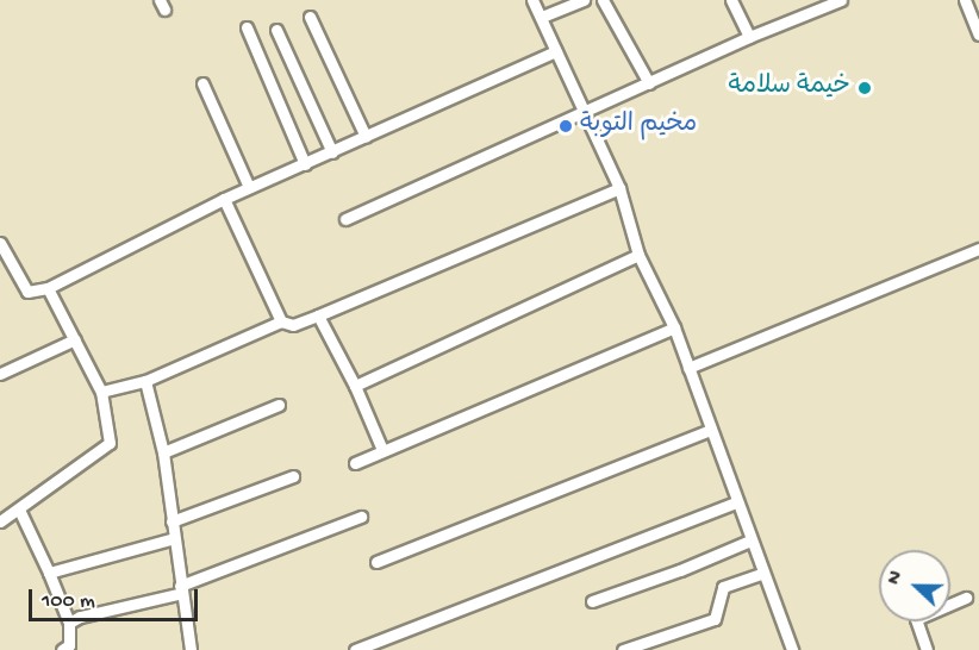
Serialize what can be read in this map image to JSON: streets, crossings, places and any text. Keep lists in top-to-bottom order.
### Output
{
  "places": ["خيمة سلامة", "مخيم التوبة"],
  "scale_bar": "100 m",
  "north": "left"
}
